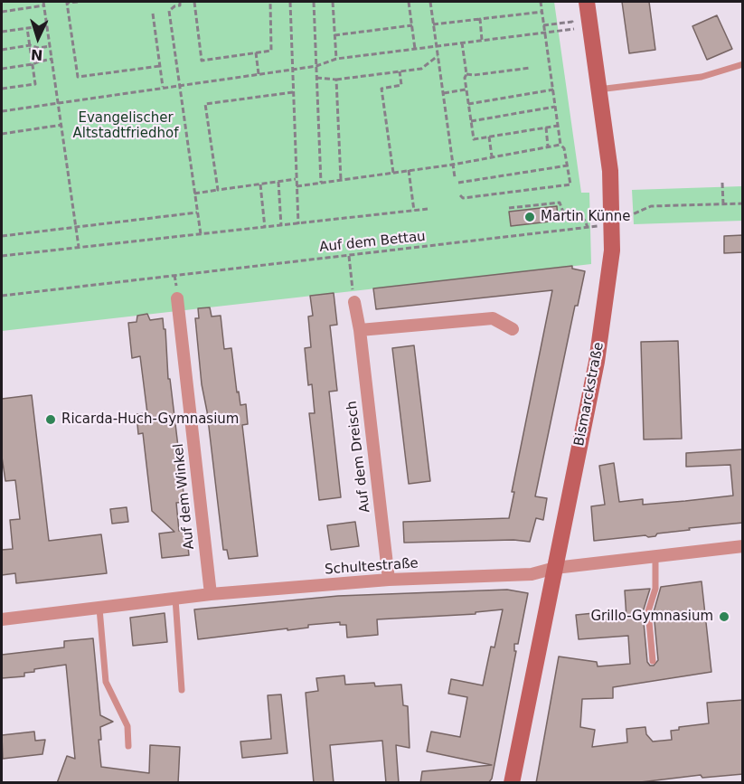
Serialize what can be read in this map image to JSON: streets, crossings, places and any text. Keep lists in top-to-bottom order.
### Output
{
  "streets": {
    "street": [
      "Bismarckstraße",
      "Auf dem Dreisch",
      "Auf dem Winkel",
      "Schultestraße"
    ],
    "path": ["Auf dem Bettau"]
  },
  "crossings": [
    ["Auf dem Bettau", "Bismarckstraße"],
    ["Bismarckstraße", "Schultestraße"],
    ["Auf dem Dreisch", "Schultestraße"],
    ["Auf dem Winkel", "Schultestraße"]
  ],
  "parks": ["Evangelischer Altstadtfriedhof"],
  "places": ["Martin Künne", "Ricarda-Huch-Gymnasium", "Grillo-Gymnasium"],
  "north": "bottom"
}
